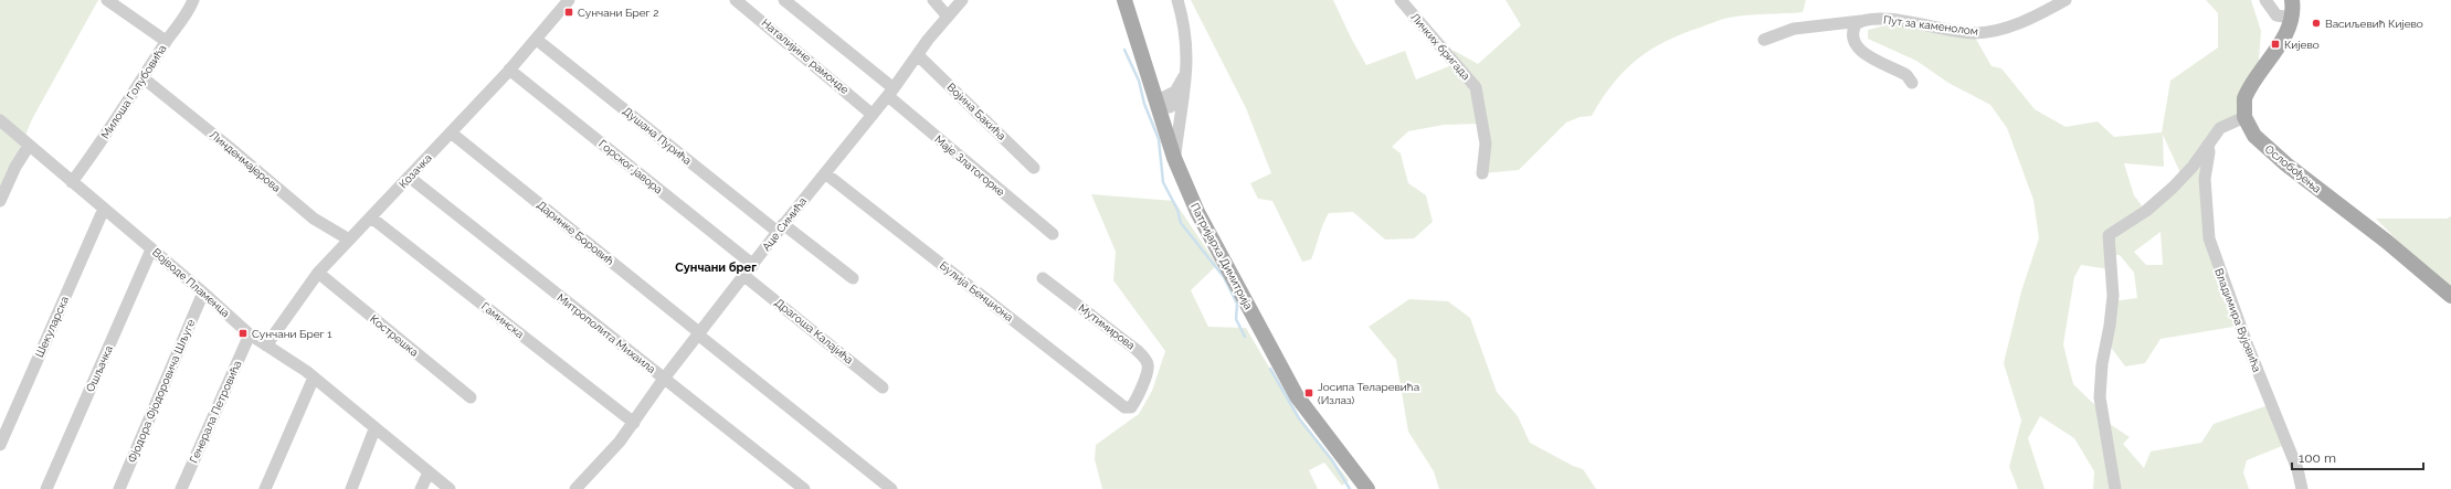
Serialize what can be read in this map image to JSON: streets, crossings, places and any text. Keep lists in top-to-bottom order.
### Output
{
  "streets": {
    "main road": ["Ослобођења", "Патријарха Димитрија"],
    "street": [
      "Пут за каменолом",
      "Личких бригада",
      "Наталијине рамонде",
      "Милоша Голубовића",
      "Војина Бакића",
      "Душана Пурића",
      "Линденмајерова",
      "Маје Златогорке",
      "Горског јавора",
      "Козачка",
      "Аце Симића",
      "Даринке Боровић",
      "Војводе Пламенца",
      "Булија Бенциона",
      "Гаминска",
      "Владимира Вујовића",
      "Шекуларска",
      "Мутимирова",
      "Драгоша Калајића",
      "Митрополита Михаила",
      "Кострешка",
      "Ошљачка",
      "Фјодора Фјодоровича Шљуге",
      "Генерала Петровића"
    ]
  },
  "crossings": [
    ["Наталијине рамонде", "Аце Симића"],
    ["Милоша Голубовића", "Линденмајерова"],
    ["Милоша Голубовића", "Војводе Пламенца"],
    ["Војина Бакића", "Аце Симића"],
    ["Душана Пурића", "Козачка"],
    ["Душана Пурића", "Аце Симића"],
    ["Линденмајерова", "Козачка"],
    ["Маје Златогорке", "Аце Симића"],
    ["Горског јавора", "Козачка"],
    ["Горског јавора", "Аце Симића"],
    ["Козачка", "Даринке Боровић"],
    ["Козачка", "Војводе Пламенца"],
    ["Козачка", "Гаминска"],
    ["Козачка", "Митрополита Михаила"],
    ["Козачка", "Кострешка"],
    ["Аце Симића", "Даринке Боровић"],
    ["Аце Симића", "Булија Бенциона"],
    ["Аце Симића", "Гаминска"],
    ["Аце Симића", "Драгоша Калајића"],
    ["Аце Симића", "Митрополита Михаила"],
    ["Војводе Пламенца", "Шекуларска"],
    ["Војводе Пламенца", "Ошљачка"],
    ["Војводе Пламенца", "Фјодора Фјодоровича Шљуге"],
    ["Војводе Пламенца", "Генерала Петровића"],
    ["Булија Бенциона", "Мутимирова"]
  ],
  "districts": ["Сунчани брег"],
  "places": {
    "transit": [
      "Сунчани Брег 2",
      "Кијево",
      "Сунчани Брег 1",
      "Јосипа Теларевића (Излаз)"
    ],
    "other": ["Васиљевић Кијево"]
  },
  "scale_bar": "100 m"
}
